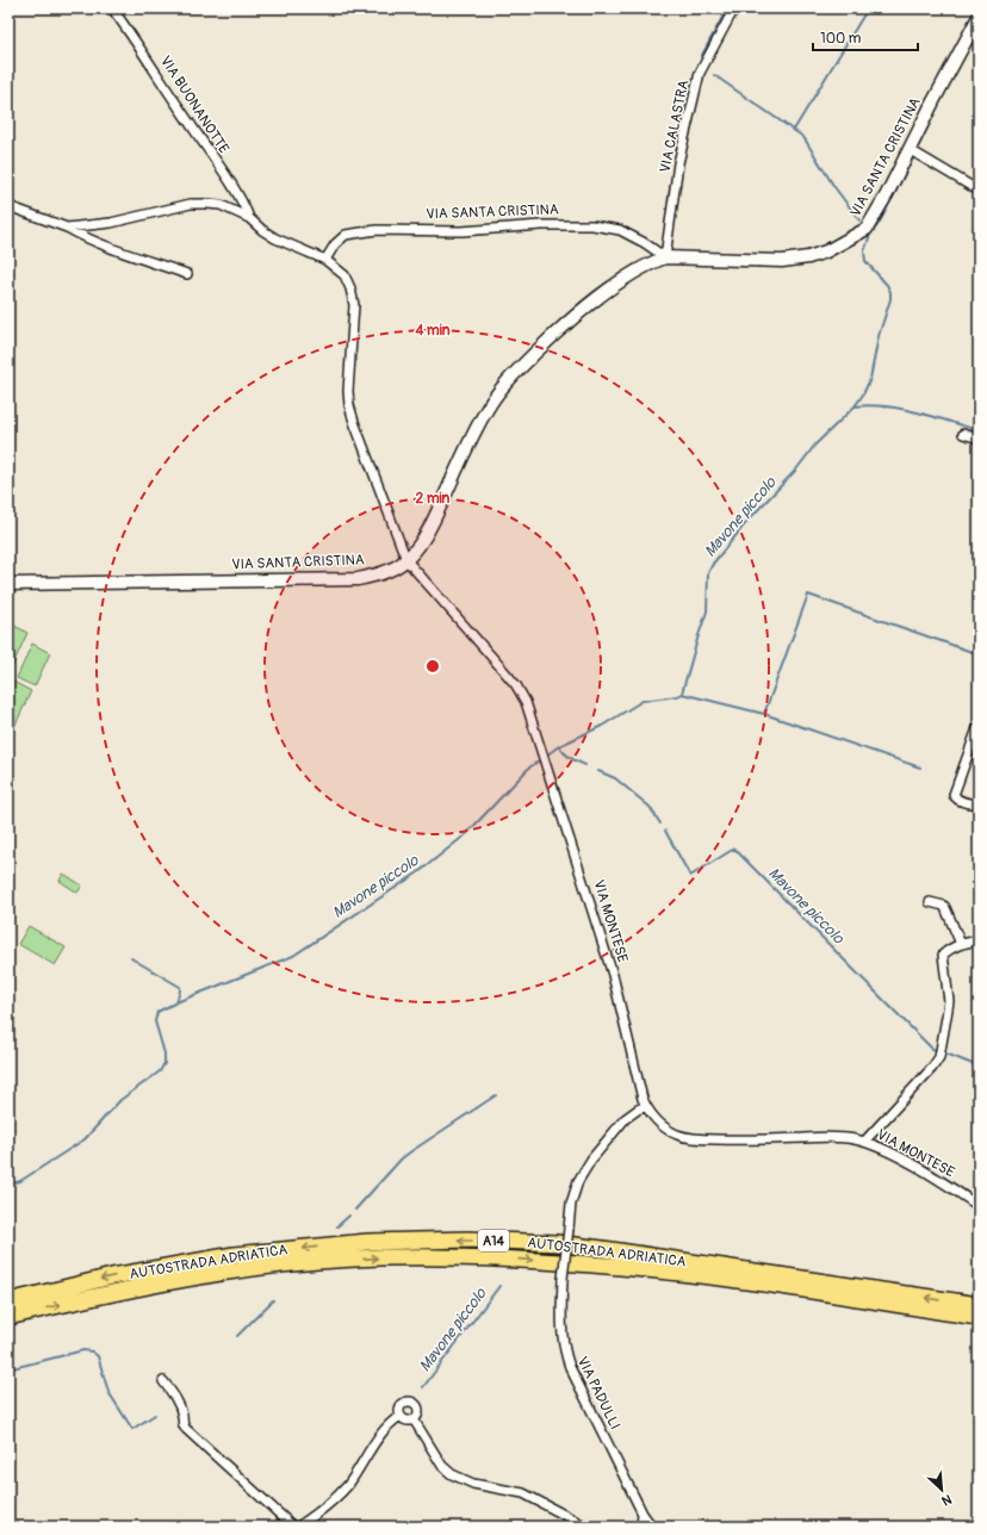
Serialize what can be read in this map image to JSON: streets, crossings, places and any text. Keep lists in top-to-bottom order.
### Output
{
  "streets": {
    "highway": ["A14", "AUTOSTRADA ADRIATICA"],
    "street": [
      "VIA BUONANOTTE",
      "VIA CALASTRA",
      "VIA SANTA CRISTINA",
      "VIA MONTESE",
      "VIA PADULLI"
    ]
  },
  "crossings": [
    ["VIA CALASTRA", "VIA SANTA CRISTINA"],
    ["VIA SANTA CRISTINA", "VIA MONTESE"],
    ["VIA MONTESE", "VIA PADULLI"]
  ],
  "water": ["Mavone piccolo"],
  "scale_bar": "100 m",
  "north": "bottom right",
  "rings": ["4 min", "2 min"]
}
